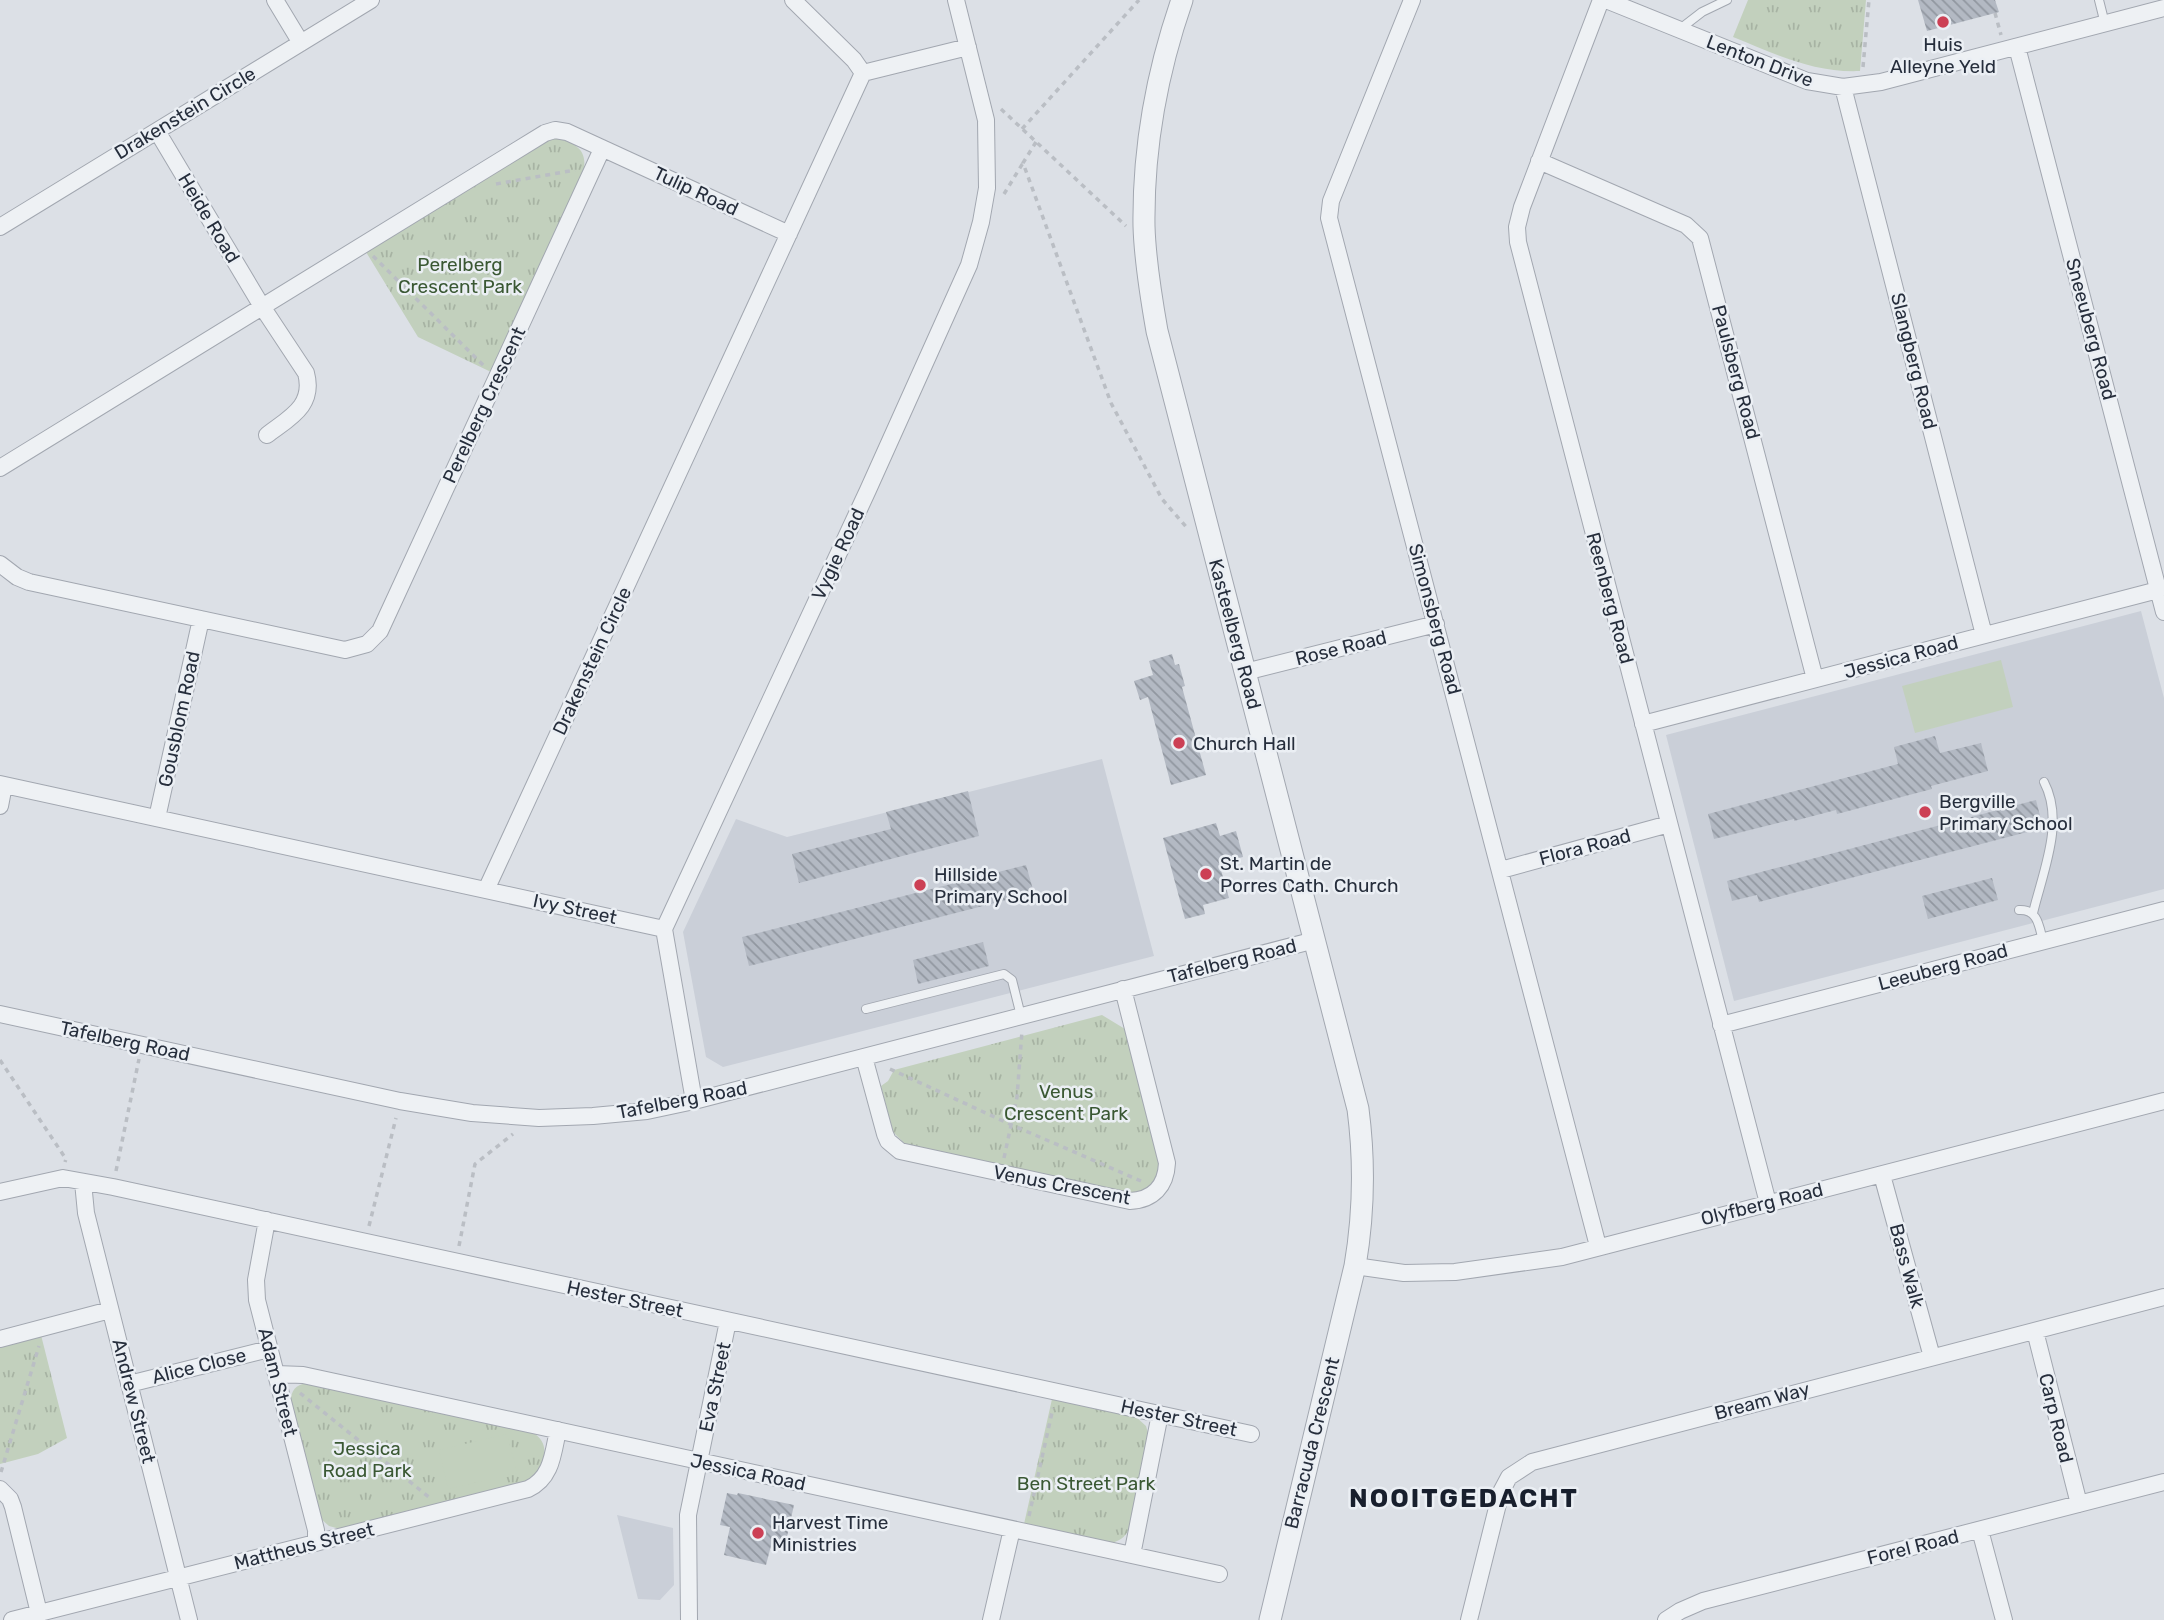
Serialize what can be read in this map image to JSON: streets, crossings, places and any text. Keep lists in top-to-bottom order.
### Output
{
  "streets": {
    "street": [
      "Lenton Drive",
      "Drakenstein Circle",
      "Tulip Road",
      "Heide Road",
      "Sneeuberg Road",
      "Slangberg Road",
      "Paulsberg Road",
      "Perelberg Crescent",
      "Vygie Road",
      "Reenberg Road",
      "Simonsberg Road",
      "Kasteelberg Road",
      "Rose Road",
      "Jessica Road",
      "Gousblom Road",
      "Flora Road",
      "Ivy Street",
      "Tafelberg Road",
      "Leeuberg Road",
      "Venus Crescent",
      "Olyfberg Road",
      "Bass Walk",
      "Hester Street",
      "Alice Close",
      "Adam Street",
      "Eva Street",
      "Andrew Street",
      "Bream Way",
      "Carp Road",
      "Barracuda Crescent",
      "Mattheus Street",
      "Forel Road"
    ]
  },
  "crossings": [
    ["Lenton Drive", "Sneeuberg Road"],
    ["Lenton Drive", "Slangberg Road"],
    ["Lenton Drive", "Reenberg Road"],
    ["Drakenstein Circle", "Tulip Road"],
    ["Drakenstein Circle", "Heide Road"],
    ["Drakenstein Circle", "Ivy Street"],
    ["Tulip Road", "Perelberg Crescent"],
    ["Sneeuberg Road", "Jessica Road"],
    ["Slangberg Road", "Jessica Road"],
    ["Paulsberg Road", "Reenberg Road"],
    ["Paulsberg Road", "Jessica Road"],
    ["Perelberg Crescent", "Gousblom Road"],
    ["Vygie Road", "Ivy Street"],
    ["Reenberg Road", "Jessica Road"],
    ["Reenberg Road", "Flora Road"],
    ["Reenberg Road", "Leeuberg Road"],
    ["Reenberg Road", "Olyfberg Road"],
    ["Simonsberg Road", "Rose Road"],
    ["Simonsberg Road", "Flora Road"],
    ["Simonsberg Road", "Olyfberg Road"],
    ["Kasteelberg Road", "Rose Road"],
    ["Kasteelberg Road", "Tafelberg Road"],
    ["Kasteelberg Road", "Olyfberg Road"],
    ["Kasteelberg Road", "Barracuda Crescent"],
    ["Jessica Road", "Adam Street"],
    ["Jessica Road", "Eva Street"],
    ["Jessica Road", "Mattheus Street"],
    ["Tafelberg Road", "Venus Crescent"],
    ["Olyfberg Road", "Bass Walk"],
    ["Olyfberg Road", "Barracuda Crescent"],
    ["Bass Walk", "Bream Way"],
    ["Hester Street", "Adam Street"],
    ["Hester Street", "Eva Street"],
    ["Hester Street", "Andrew Street"],
    ["Alice Close", "Adam Street"],
    ["Alice Close", "Andrew Street"],
    ["Adam Street", "Mattheus Street"],
    ["Andrew Street", "Mattheus Street"],
    ["Bream Way", "Carp Road"],
    ["Carp Road", "Forel Road"]
  ],
  "districts": ["NOOITGEDACHT"],
  "parks": [
    "Perelberg Crescent Park",
    "Venus Crescent Park",
    "Jessica Road Park",
    "Ben Street Park"
  ],
  "places": [
    "Huis Alleyne Yeld",
    "Church Hall",
    "Bergville Primary School",
    "St. Martin de Porres Cath. Church",
    "Hillside Primary School",
    "Harvest Time Ministries"
  ]
}
